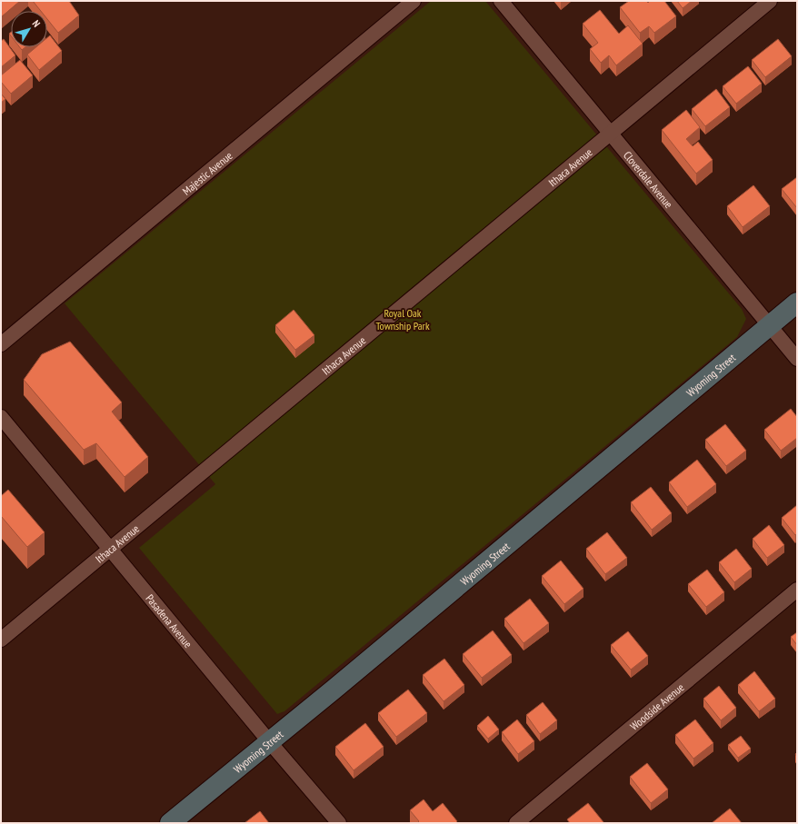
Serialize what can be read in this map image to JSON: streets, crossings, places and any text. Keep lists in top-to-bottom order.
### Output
{
  "streets": {
    "street": [
      "Ithaca Avenue",
      "Majestic Avenue",
      "Cloverdale Avenue",
      "Wyoming Street",
      "Pasadena Avenue",
      "Woodside Avenue"
    ]
  },
  "crossings": [
    ["Ithaca Avenue", "Cloverdale Avenue"],
    ["Ithaca Avenue", "Pasadena Avenue"],
    ["Cloverdale Avenue", "Wyoming Street"],
    ["Wyoming Street", "Pasadena Avenue"]
  ],
  "parks": ["Royal Oak Township Park"],
  "north": "top right"
}
